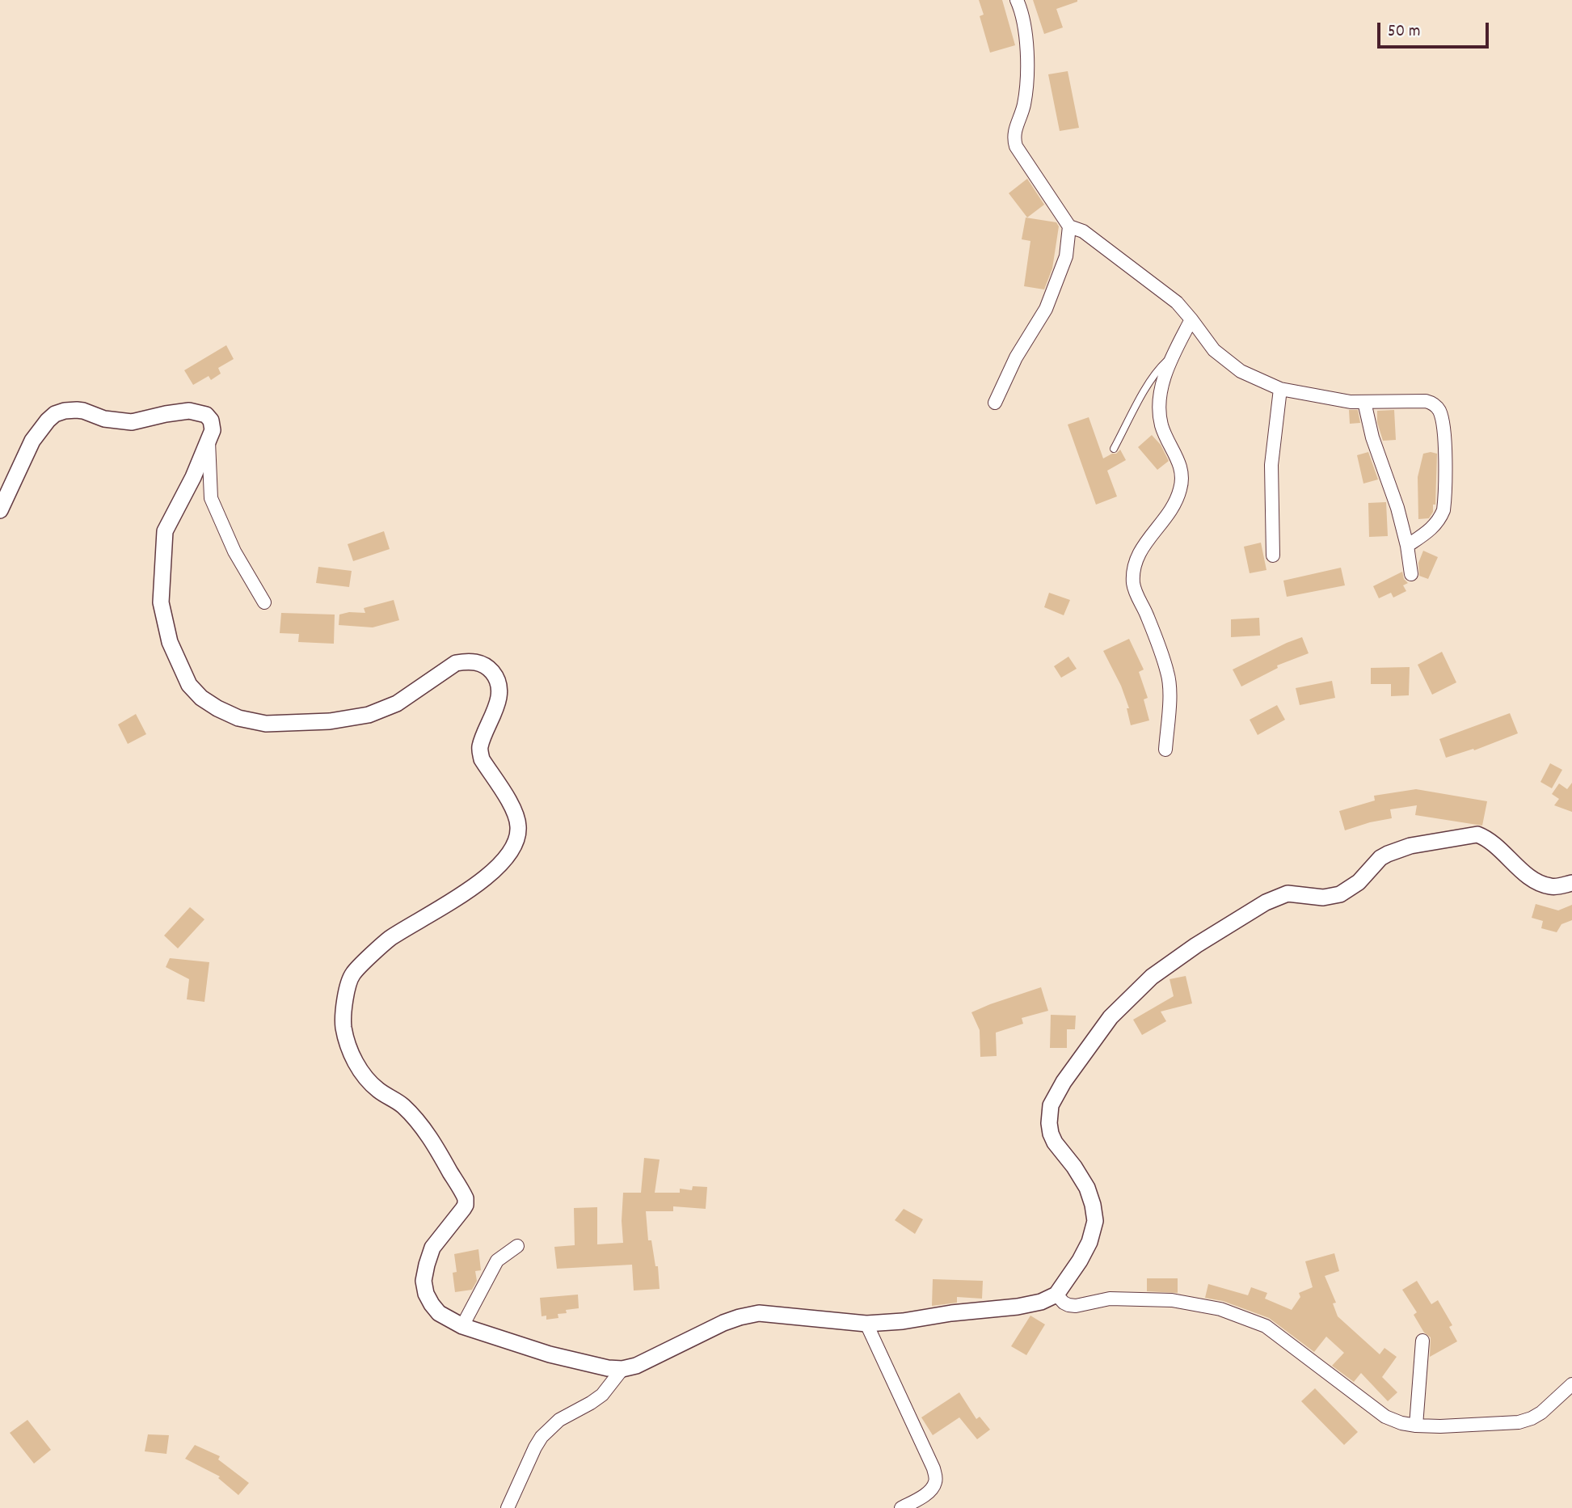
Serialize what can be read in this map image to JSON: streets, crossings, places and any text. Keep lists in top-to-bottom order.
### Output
{
  "scale_bar": "50 m"
}
